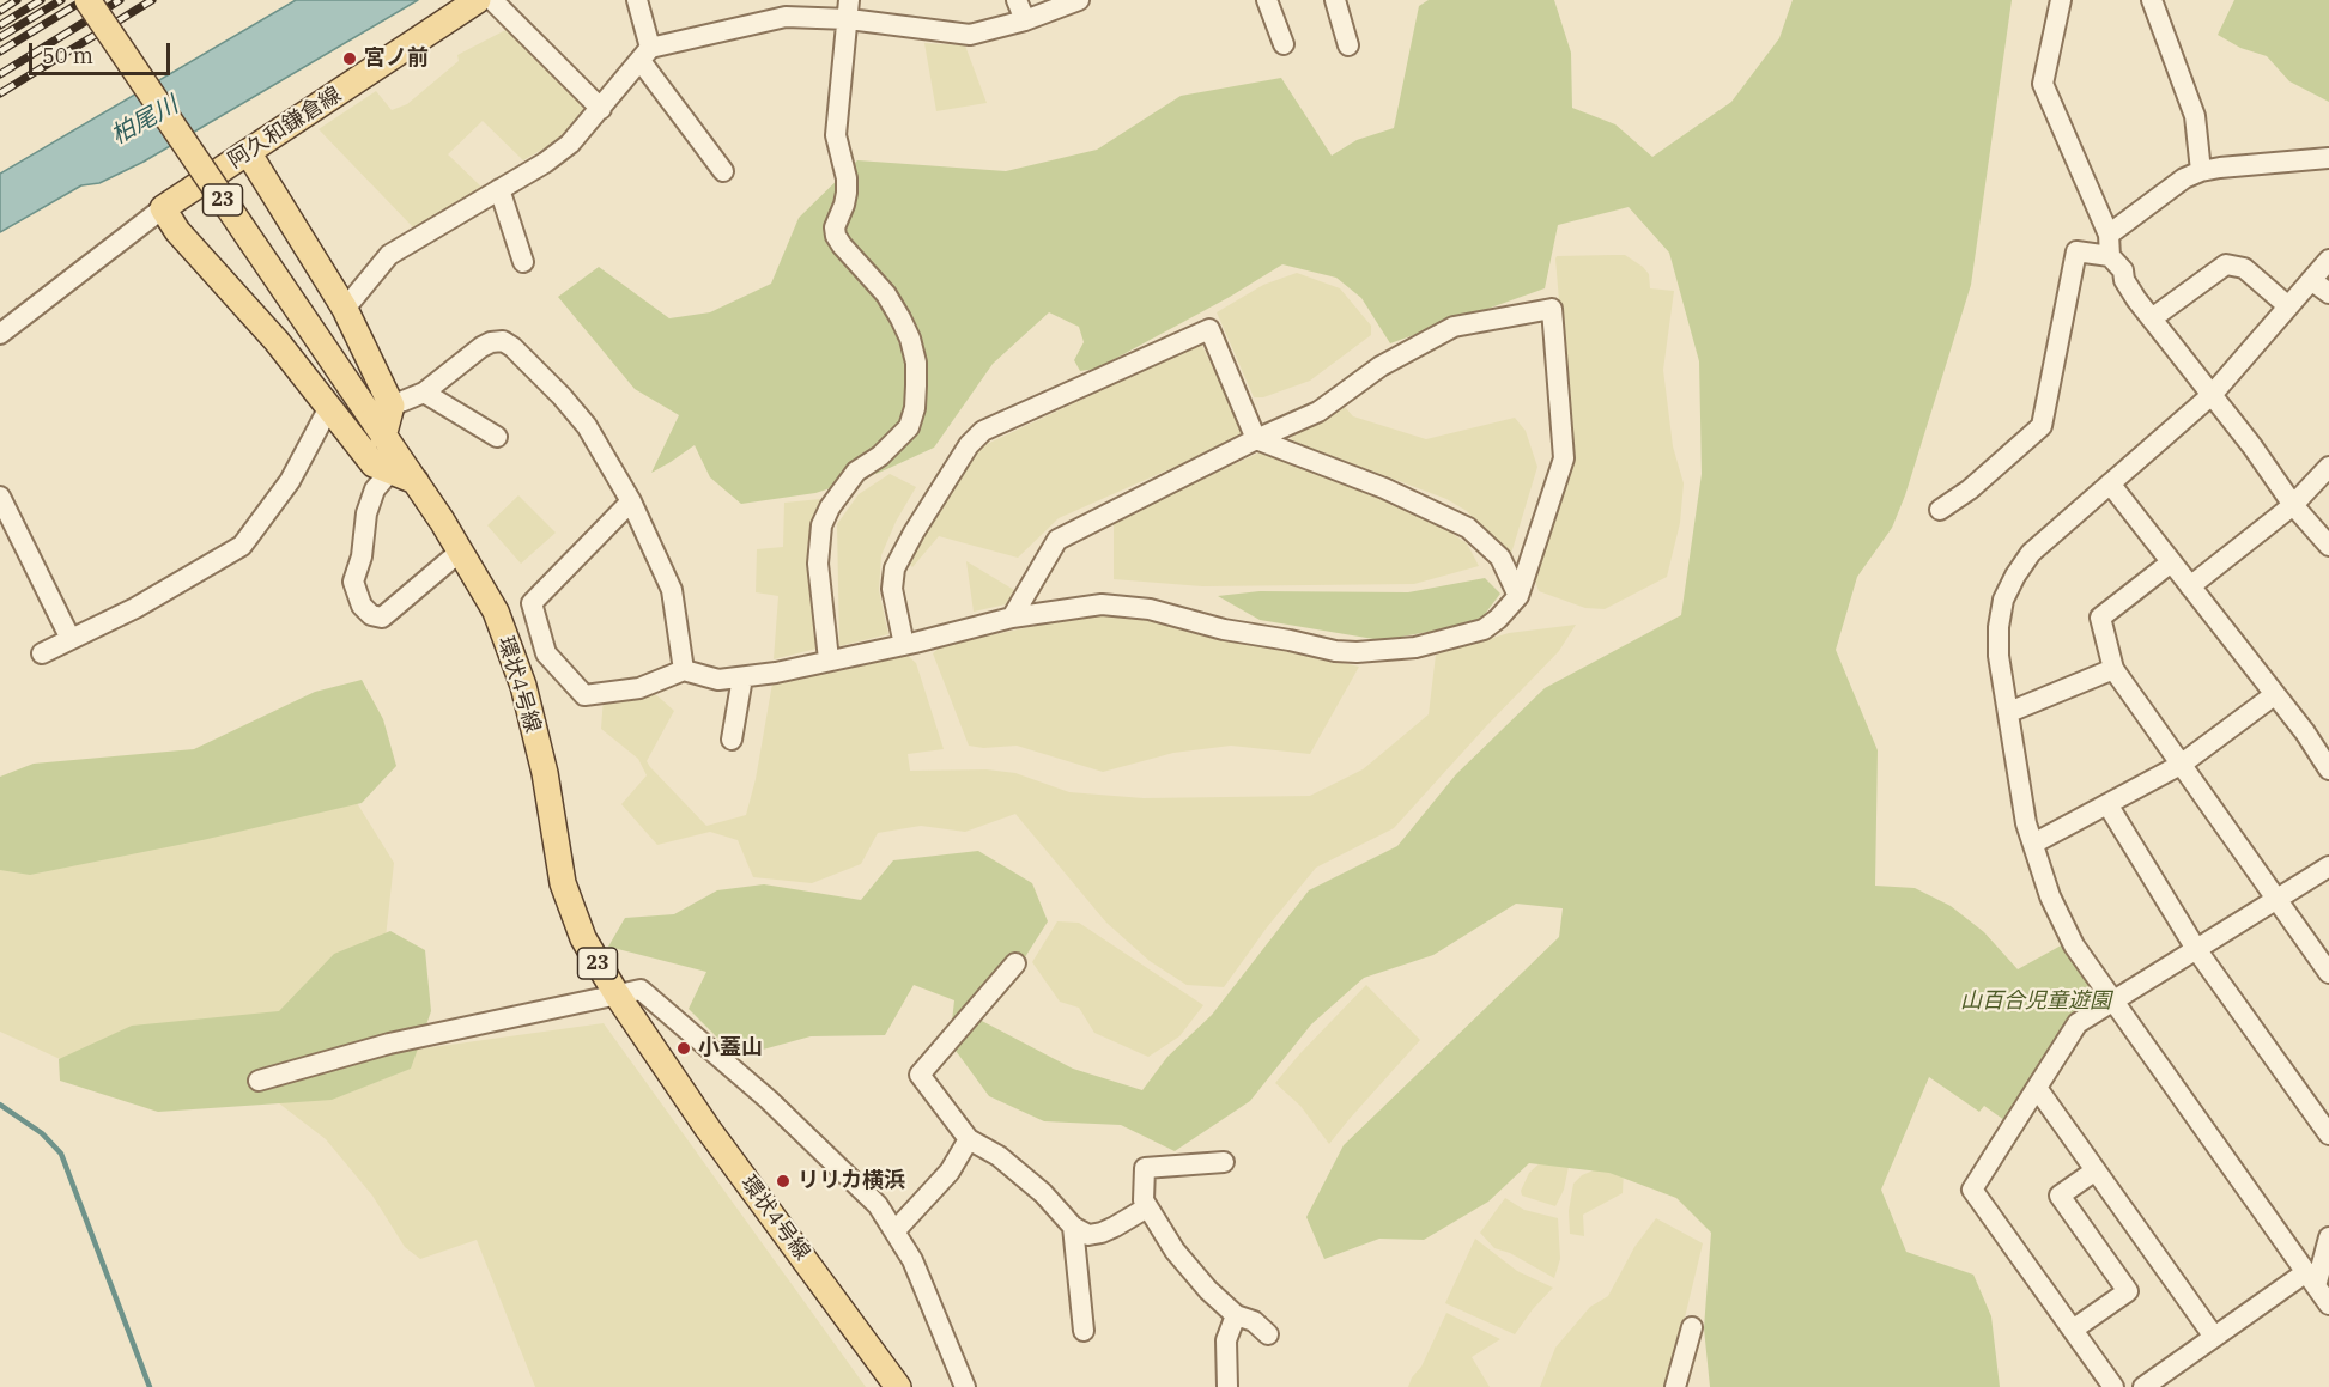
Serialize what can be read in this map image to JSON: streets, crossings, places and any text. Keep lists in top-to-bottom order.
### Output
{
  "streets": {
    "main road": ["阿久和鎌倉線", "23", "環状4号線"]
  },
  "crossings": [
    ["阿久和鎌倉線", "23"],
    ["23", "環状4号線"]
  ],
  "water": ["柏尾川"],
  "parks": ["山百合児童遊園"],
  "places": ["宮ノ前", "小蓋山", "リリカ横浜"],
  "scale_bar": "50 m"
}
